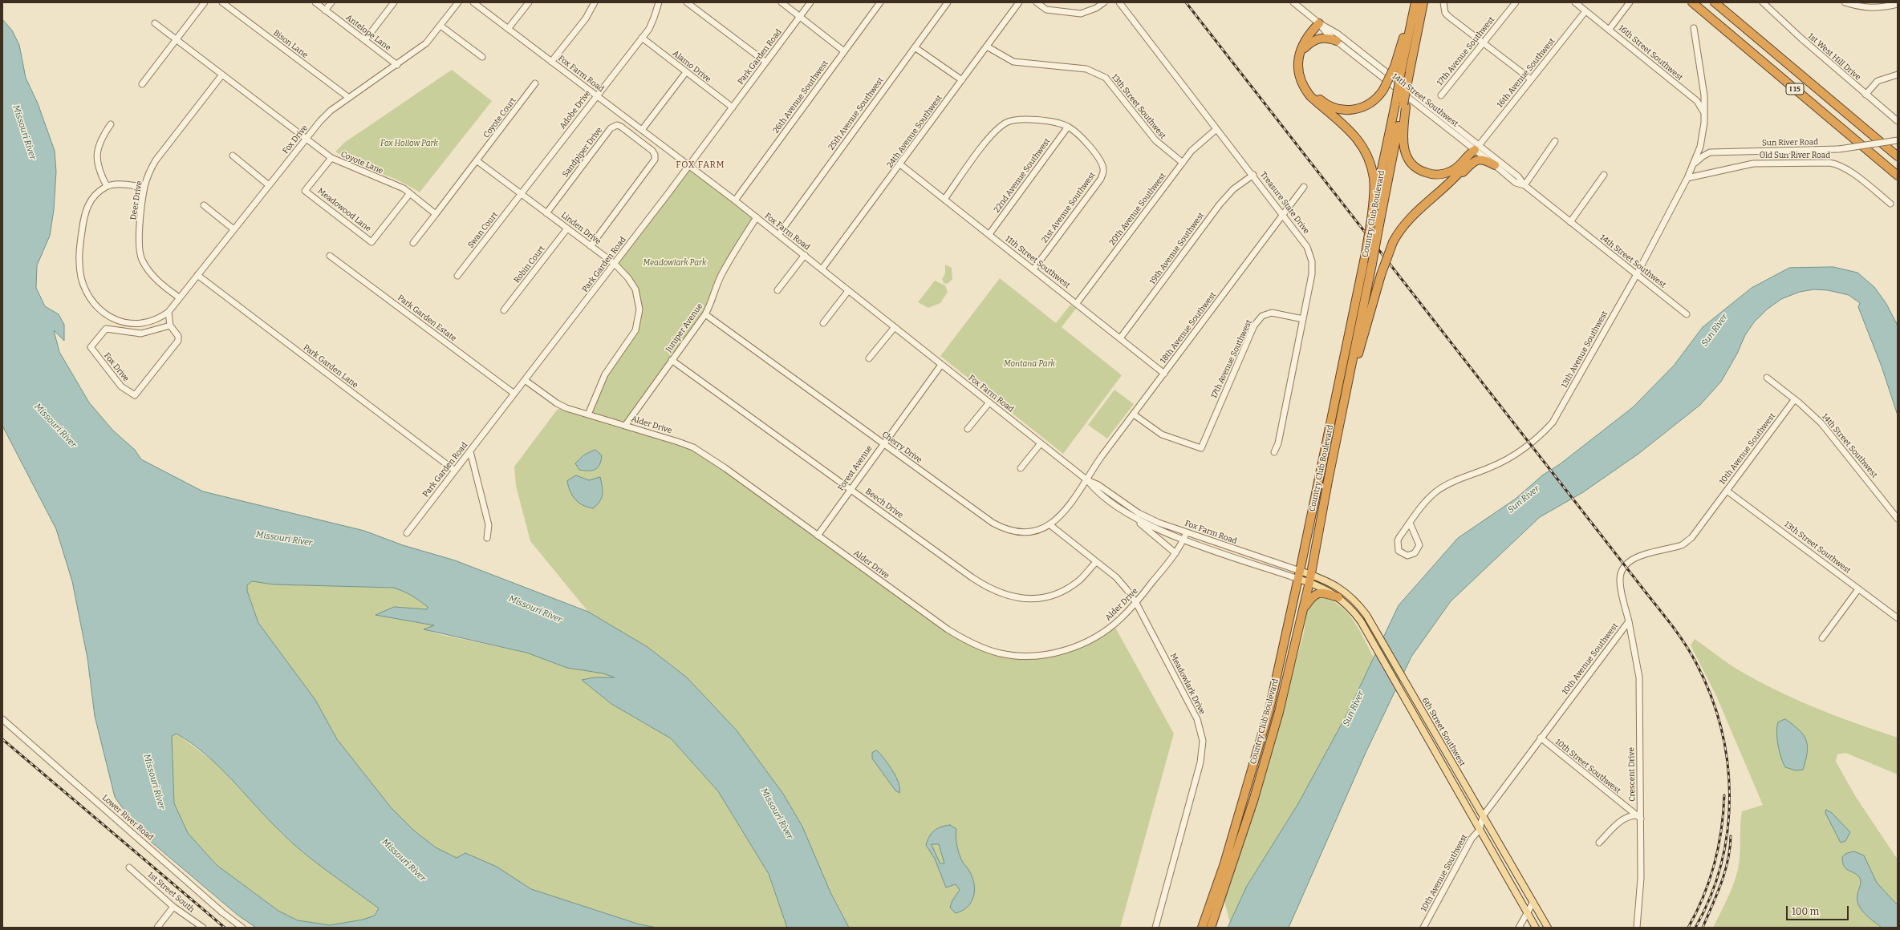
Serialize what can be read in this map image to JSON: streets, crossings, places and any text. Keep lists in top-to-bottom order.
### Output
{
  "streets": {
    "highway": ["I 15", "Country Club Boulevard"],
    "main road": ["6th Street Southwest"],
    "street": [
      "Antelope Lane",
      "Bison Lane",
      "17th Avenue Southwest",
      "16th Street Southwest",
      "Park Garden Road",
      "1st West Hill Drive",
      "Alamo Drive",
      "16th Avenue Southwest",
      "Fox Farm Road",
      "26th Avenue Southwest",
      "14th Street Southwest",
      "13th Street Southwest",
      "Adobe Drive",
      "25th Avenue Southwest",
      "Coyote Court",
      "24th Avenue Southwest",
      "Fox Drive",
      "Sun River Road",
      "Sandpiper Drive",
      "Old Sun River Road",
      "Coyote Lane",
      "22nd Avenue Southwest",
      "Deer Drive",
      "Treasure State Drive",
      "21st Avenue Southwest",
      "20th Avenue Southwest",
      "Meadowood Lane",
      "Linden Drive",
      "Swan Court",
      "19th Avenue Southwest",
      "11th Street Southwest",
      "Robin Court",
      "Park Garden Estate",
      "Juniper Avenue",
      "18th Avenue Southwest",
      "13th Avenue Southwest",
      "Park Garden Lane",
      "Alder Drive",
      "Cherry Drive",
      "10th Avenue Southwest",
      "Forest Avenue",
      "Beech Drive",
      "Meadowlark Drive",
      "10th Street Southwest",
      "Crescent Drive",
      "Lower River Road",
      "1st Street South"
    ]
  },
  "crossings": [
    ["Antelope Lane", "Fox Drive"],
    ["Bison Lane", "Fox Drive"],
    ["17th Avenue Southwest", "Treasure State Drive"],
    ["17th Avenue Southwest", "18th Avenue Southwest"],
    ["16th Street Southwest", "16th Avenue Southwest"],
    ["16th Street Southwest", "13th Avenue Southwest"],
    ["Park Garden Road", "Alamo Drive"],
    ["Park Garden Road", "Fox Farm Road"],
    ["Park Garden Road", "Linden Drive"],
    ["Park Garden Road", "Park Garden Estate"],
    ["Park Garden Road", "Park Garden Lane"],
    ["Park Garden Road", "Alder Drive"],
    ["Alamo Drive", "Adobe Drive"],
    ["16th Avenue Southwest", "14th Street Southwest"],
    ["Fox Farm Road", "26th Avenue Southwest"],
    ["Fox Farm Road", "Adobe Drive"],
    ["Fox Farm Road", "25th Avenue Southwest"],
    ["Fox Farm Road", "24th Avenue Southwest"],
    ["Fox Farm Road", "Country Club Boulevard"],
    ["Fox Farm Road", "Juniper Avenue"],
    ["Fox Farm Road", "18th Avenue Southwest"],
    ["Fox Farm Road", "Alder Drive"],
    ["Fox Farm Road", "Cherry Drive"],
    ["Fox Farm Road", "Forest Avenue"],
    ["Fox Farm Road", "6th Street Southwest"],
    ["14th Street Southwest", "13th Avenue Southwest"],
    ["14th Street Southwest", "10th Avenue Southwest"],
    ["13th Street Southwest", "24th Avenue Southwest"],
    ["13th Street Southwest", "20th Avenue Southwest"],
    ["13th Street Southwest", "10th Avenue Southwest"],
    ["Adobe Drive", "Linden Drive"],
    ["Adobe Drive", "Swan Court"],
    ["Coyote Court", "Linden Drive"],
    ["24th Avenue Southwest", "11th Street Southwest"],
    ["Fox Drive", "Coyote Lane"],
    ["Fox Drive", "Deer Drive"],
    ["Fox Drive", "Park Garden Lane"],
    ["Sun River Road", "13th Avenue Southwest"],
    ["Sandpiper Drive", "Linden Drive"],
    ["Old Sun River Road", "13th Avenue Southwest"],
    ["Coyote Lane", "Deer Drive"],
    ["Coyote Lane", "Meadowood Lane"],
    ["22nd Avenue Southwest", "21st Avenue Southwest"],
    ["22nd Avenue Southwest", "11th Street Southwest"],
    ["Treasure State Drive", "20th Avenue Southwest"],
    ["Treasure State Drive", "19th Avenue Southwest"],
    ["Treasure State Drive", "18th Avenue Southwest"],
    ["21st Avenue Southwest", "11th Street Southwest"],
    ["20th Avenue Southwest", "11th Street Southwest"],
    ["Country Club Boulevard", "6th Street Southwest"],
    ["Linden Drive", "Swan Court"],
    ["Linden Drive", "Robin Court"],
    ["Linden Drive", "Alder Drive"],
    ["19th Avenue Southwest", "11th Street Southwest"],
    ["11th Street Southwest", "18th Avenue Southwest"],
    ["Juniper Avenue", "Alder Drive"],
    ["Juniper Avenue", "Cherry Drive"],
    ["Juniper Avenue", "Beech Drive"],
    ["18th Avenue Southwest", "Cherry Drive"],
    ["Alder Drive", "Forest Avenue"],
    ["Alder Drive", "Meadowlark Drive"],
    ["Cherry Drive", "Forest Avenue"],
    ["Cherry Drive", "Meadowlark Drive"],
    ["10th Avenue Southwest", "6th Street Southwest"],
    ["10th Avenue Southwest", "10th Street Southwest"],
    ["10th Avenue Southwest", "Crescent Drive"],
    ["Forest Avenue", "Beech Drive"],
    ["Beech Drive", "Meadowlark Drive"],
    ["10th Street Southwest", "Crescent Drive"]
  ],
  "districts": ["FOX FARM"],
  "water": ["Missouri River", "Sun River"],
  "parks": ["Fox Hollow Park", "Meadowlark Park", "Montana Park"],
  "scale_bar": "100 m"
}
